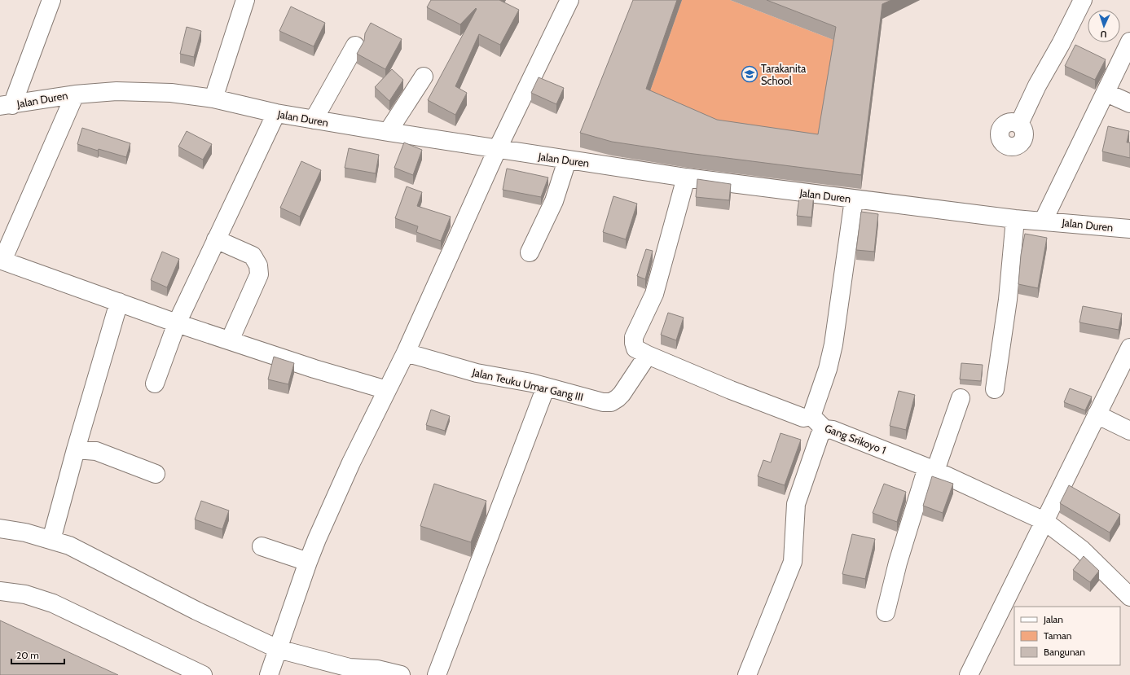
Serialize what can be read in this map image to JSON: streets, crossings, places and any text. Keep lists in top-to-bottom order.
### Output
{
  "streets": {
    "street": ["Jalan Duren", "Jalan Teuku Umar Gang III", "Gang Srikoyo 1"]
  },
  "places": {
    "school or university": ["Tarakanita School"]
  },
  "legend": ["Jalan", "Taman", "Bangunan"],
  "scale_bar": "20 m",
  "north": "bottom"
}
